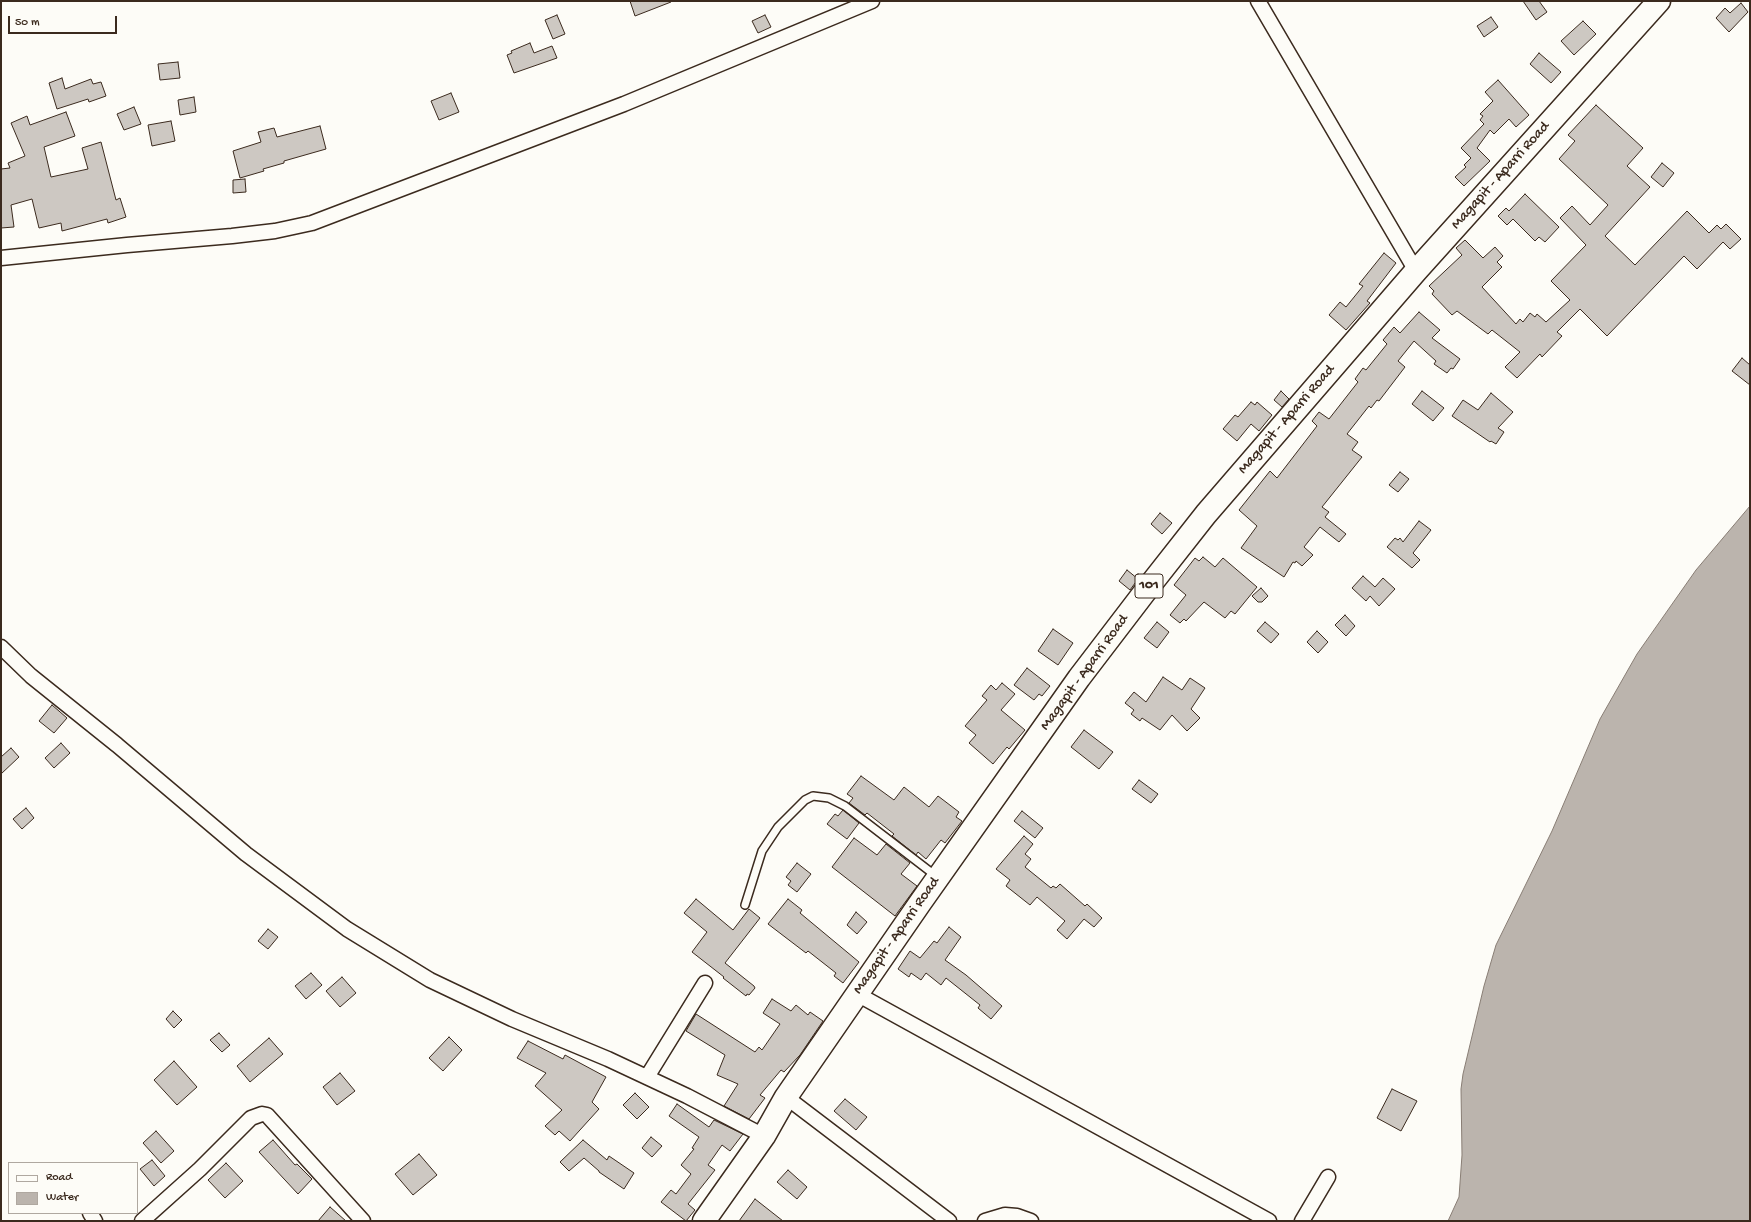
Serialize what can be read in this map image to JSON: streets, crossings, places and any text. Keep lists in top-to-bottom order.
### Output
{
  "streets": {
    "main road": ["Magapit - Aparri Road", "101"]
  },
  "legend": ["Road", "Water"],
  "scale_bar": "50 m"
}
